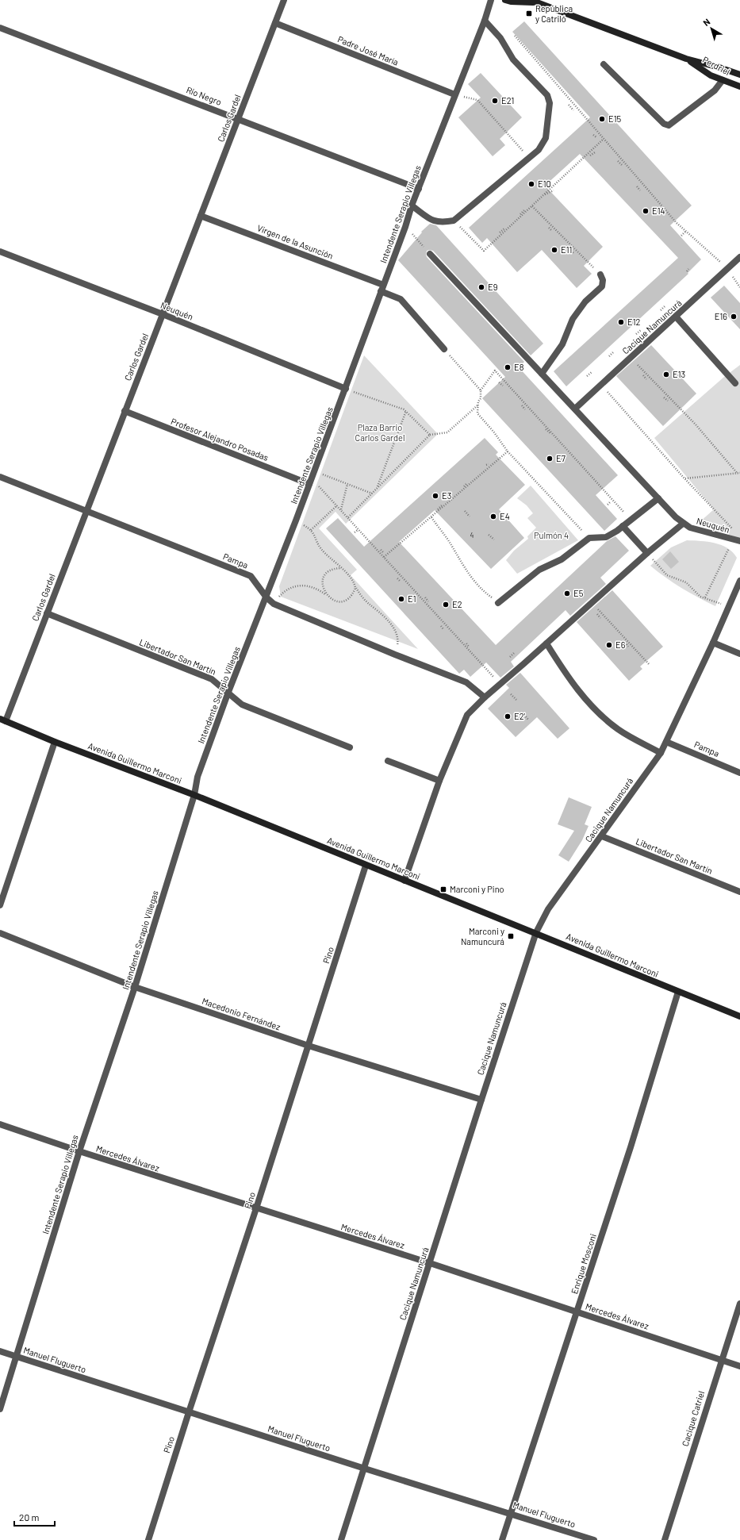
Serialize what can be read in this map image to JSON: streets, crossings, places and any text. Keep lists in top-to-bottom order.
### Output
{
  "streets": {
    "main road": ["Perdriel", "Avenida Guillermo Marconi"],
    "street": [
      "Padre José María",
      "Río Negro",
      "Carlos Gardel",
      "Intendente Serapio Villegas",
      "Virgen de la Asunción",
      "Neuquén",
      "Cacique Namuncurá",
      "Profesor Alejandro Posadas",
      "Pampa",
      "Libertador San Martín",
      "Pino",
      "Macedonio Fernández",
      "Mercedes Álvarez",
      "Enrique Mosconi",
      "Manuel Fluguerto",
      "Cacique Catriel"
    ]
  },
  "crossings": [
    ["Padre José María", "Carlos Gardel"],
    ["Padre José María", "Intendente Serapio Villegas"],
    ["Río Negro", "Carlos Gardel"],
    ["Río Negro", "Intendente Serapio Villegas"],
    ["Carlos Gardel", "Virgen de la Asunción"],
    ["Carlos Gardel", "Neuquén"],
    ["Carlos Gardel", "Profesor Alejandro Posadas"],
    ["Carlos Gardel", "Pampa"],
    ["Carlos Gardel", "Libertador San Martín"],
    ["Carlos Gardel", "Avenida Guillermo Marconi"],
    ["Intendente Serapio Villegas", "Virgen de la Asunción"],
    ["Intendente Serapio Villegas", "Neuquén"],
    ["Intendente Serapio Villegas", "Profesor Alejandro Posadas"],
    ["Intendente Serapio Villegas", "Pampa"],
    ["Intendente Serapio Villegas", "Libertador San Martín"],
    ["Intendente Serapio Villegas", "Avenida Guillermo Marconi"],
    ["Intendente Serapio Villegas", "Macedonio Fernández"],
    ["Intendente Serapio Villegas", "Mercedes Álvarez"],
    ["Intendente Serapio Villegas", "Manuel Fluguerto"],
    ["Cacique Namuncurá", "Pampa"],
    ["Cacique Namuncurá", "Libertador San Martín"],
    ["Cacique Namuncurá", "Avenida Guillermo Marconi"],
    ["Cacique Namuncurá", "Macedonio Fernández"],
    ["Cacique Namuncurá", "Mercedes Álvarez"],
    ["Cacique Namuncurá", "Manuel Fluguerto"],
    ["Avenida Guillermo Marconi", "Pino"],
    ["Avenida Guillermo Marconi", "Enrique Mosconi"],
    ["Pino", "Macedonio Fernández"],
    ["Pino", "Mercedes Álvarez"],
    ["Pino", "Manuel Fluguerto"],
    ["Mercedes Álvarez", "Enrique Mosconi"],
    ["Mercedes Álvarez", "Cacique Catriel"],
    ["Enrique Mosconi", "Manuel Fluguerto"]
  ],
  "parks": ["Plaza Barrio Carlos Gardel", "Pulmón 4"],
  "places": {
    "transit": ["República y Catriló", "Marconi y Pino", "Marconi y Namuncurá"],
    "other": [
      "E21",
      "E15",
      "E10",
      "E14",
      "E11",
      "E9",
      "E16",
      "E12",
      "E8",
      "E13",
      "E7",
      "E3",
      "E4",
      "E5",
      "E1",
      "E2",
      "E6",
      "E2'"
    ]
  },
  "house_numbers": ["4"],
  "scale_bar": "20 m",
  "north": "top left"
}
